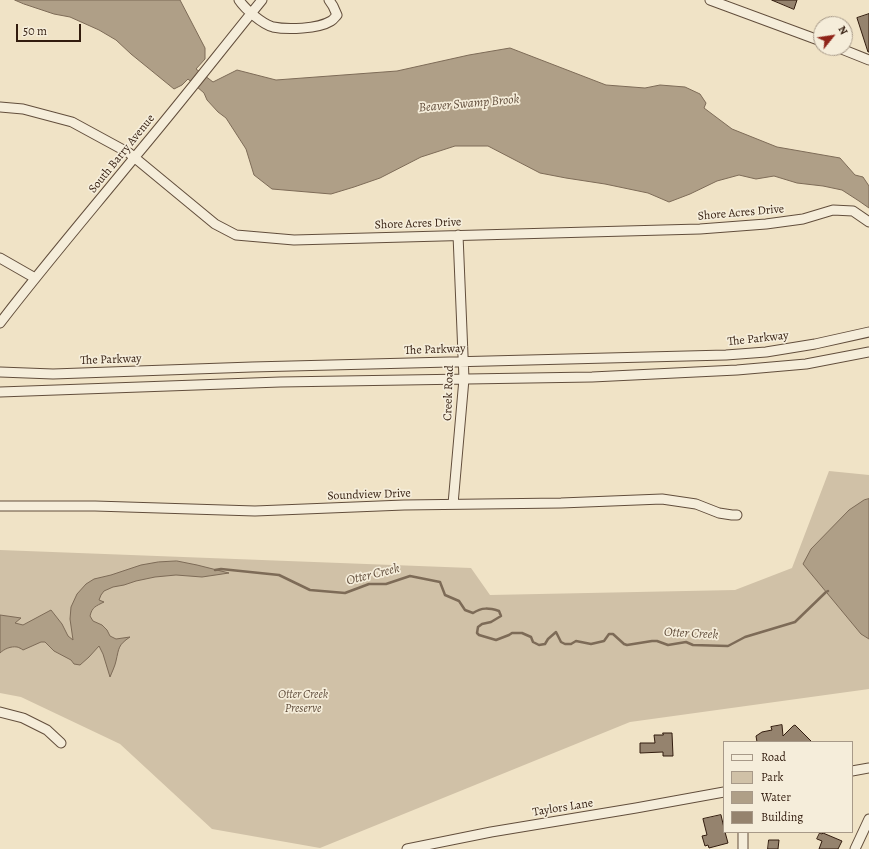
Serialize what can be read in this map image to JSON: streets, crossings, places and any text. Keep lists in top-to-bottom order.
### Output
{
  "streets": {
    "street": [
      "South Barry Avenue",
      "Shore Acres Drive",
      "The Parkway",
      "Creek Road",
      "Soundview Drive",
      "Taylors Lane"
    ]
  },
  "crossings": [
    ["South Barry Avenue", "Shore Acres Drive"],
    ["Shore Acres Drive", "Creek Road"],
    ["The Parkway", "Creek Road"],
    ["Creek Road", "Soundview Drive"]
  ],
  "water": ["Beaver Swamp Brook", "Otter Creek"],
  "parks": ["Otter Creek Preserve"],
  "legend": [
    "Road",
    "Park",
    "Water",
    "Building"
  ],
  "scale_bar": "50 m",
  "north": "top right"
}
